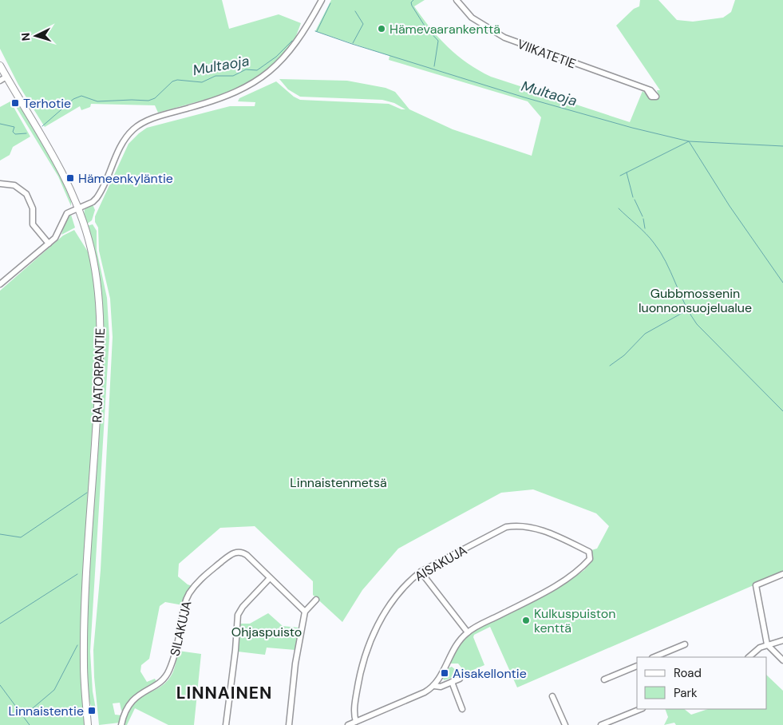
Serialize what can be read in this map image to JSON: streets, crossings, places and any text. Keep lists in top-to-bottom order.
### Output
{
  "streets": {
    "main road": ["RAJATORPANTIE"],
    "street": ["VIIKATETIE", "AISAKUJA", "SILAKUJA"]
  },
  "districts": ["LINNAINEN"],
  "water": ["Multaoja"],
  "parks": ["Gubbmossenin luonnonsuojelualue", "Linnaistenmetsä", "Ohjaspuisto"],
  "places": {
    "other": ["Hämevaarankenttä", "Kulkuspuiston kenttä"],
    "transit": [
      "Terhotie",
      "Hämeenkyläntie",
      "Aisakellontie",
      "Linnaistentie"
    ]
  },
  "legend": ["Road", "Park"],
  "north": "left"
}
